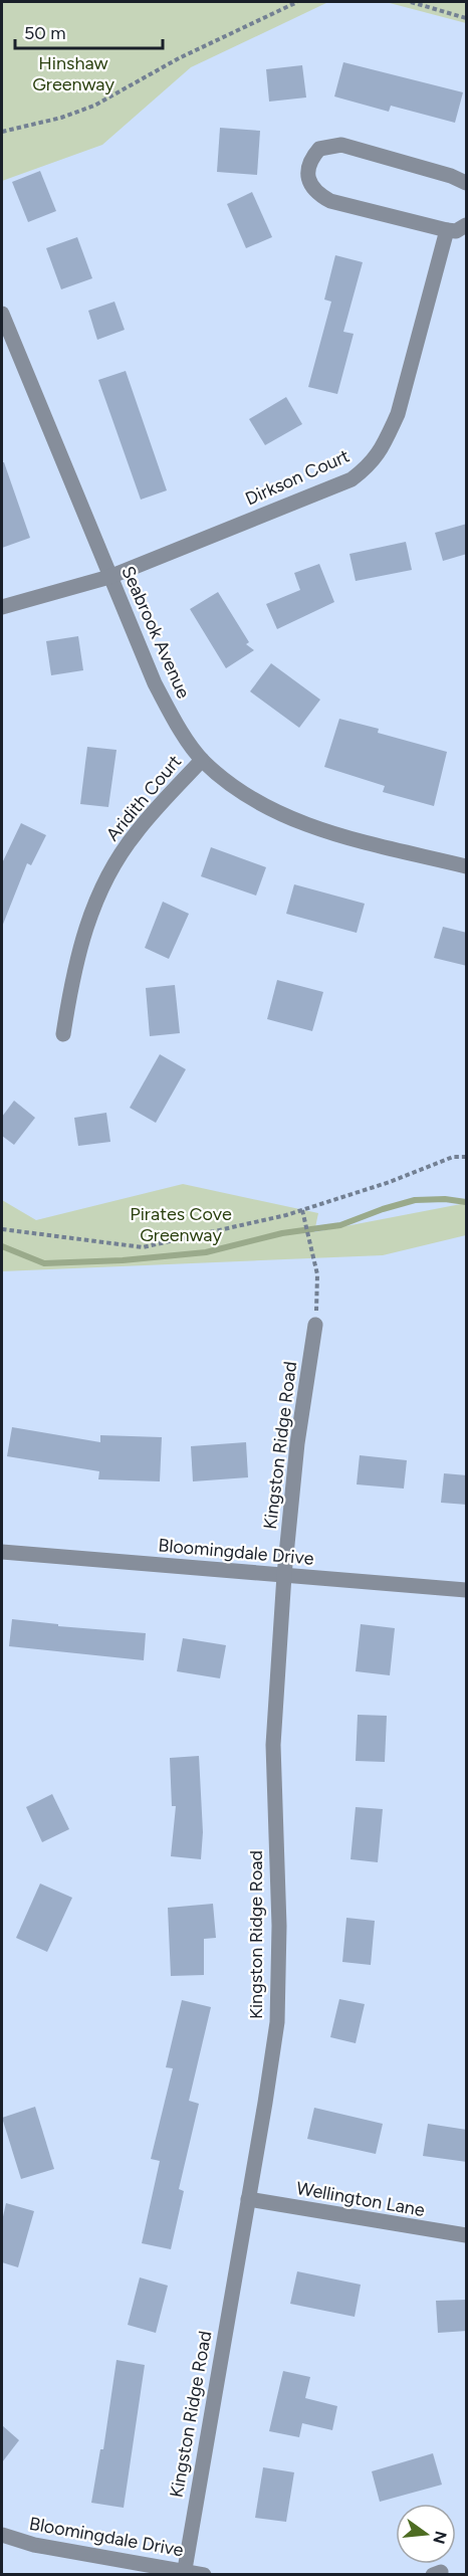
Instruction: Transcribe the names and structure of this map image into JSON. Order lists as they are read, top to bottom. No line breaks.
{"streets":{"street":["Dirkson Court","Seabrook Avenue","Aridith Court","Kingston Ridge Road","Bloomingdale Drive","Wellington Lane"]},"crossings":[["Dirkson Court","Seabrook Avenue"],["Seabrook Avenue","Aridith Court"],["Kingston Ridge Road","Bloomingdale Drive"],["Kingston Ridge Road","Wellington Lane"]],"parks":["Hinshaw Greenway","Pirates Cove Greenway"],"scale_bar":"50 m","north":"right"}
